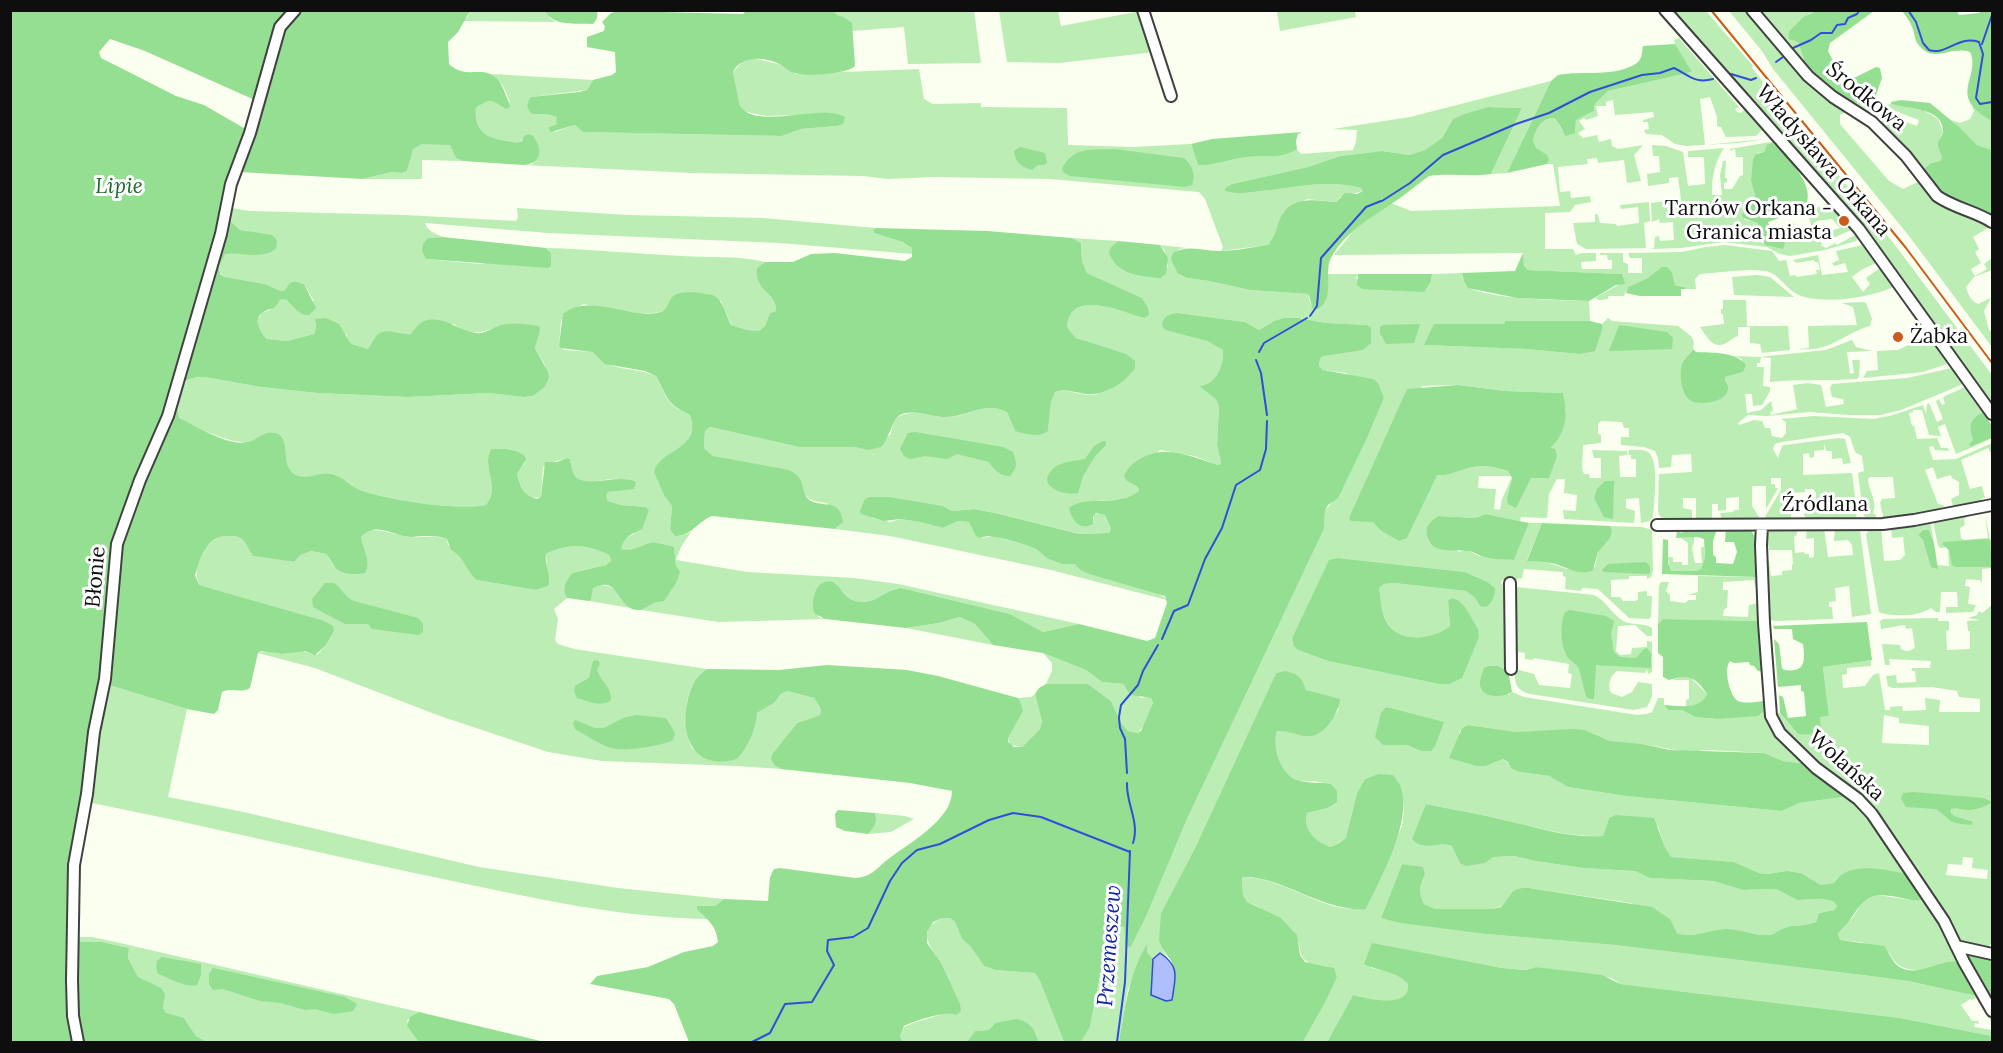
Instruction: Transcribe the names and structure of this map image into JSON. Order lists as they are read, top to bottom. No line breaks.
{"streets":{"street":["Środkowa","Władysława Orkana","Źródlana","Błonie","Wolańska"]},"crossings":[["Źródlana","Wolańska"]],"water":["Przemeszew"],"parks":["Lipie"],"places":["Tarnów Orkana - Granica miasta","Żabka"]}
